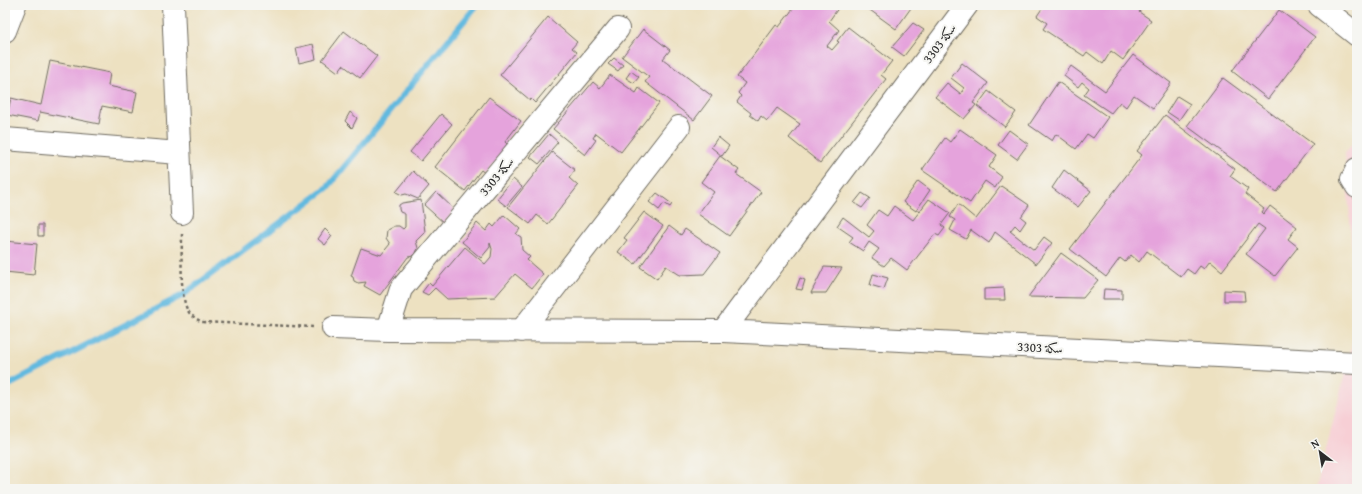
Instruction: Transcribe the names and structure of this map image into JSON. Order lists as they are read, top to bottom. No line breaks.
{"streets":{"street":["سكة 3303"]},"north":"top left"}
